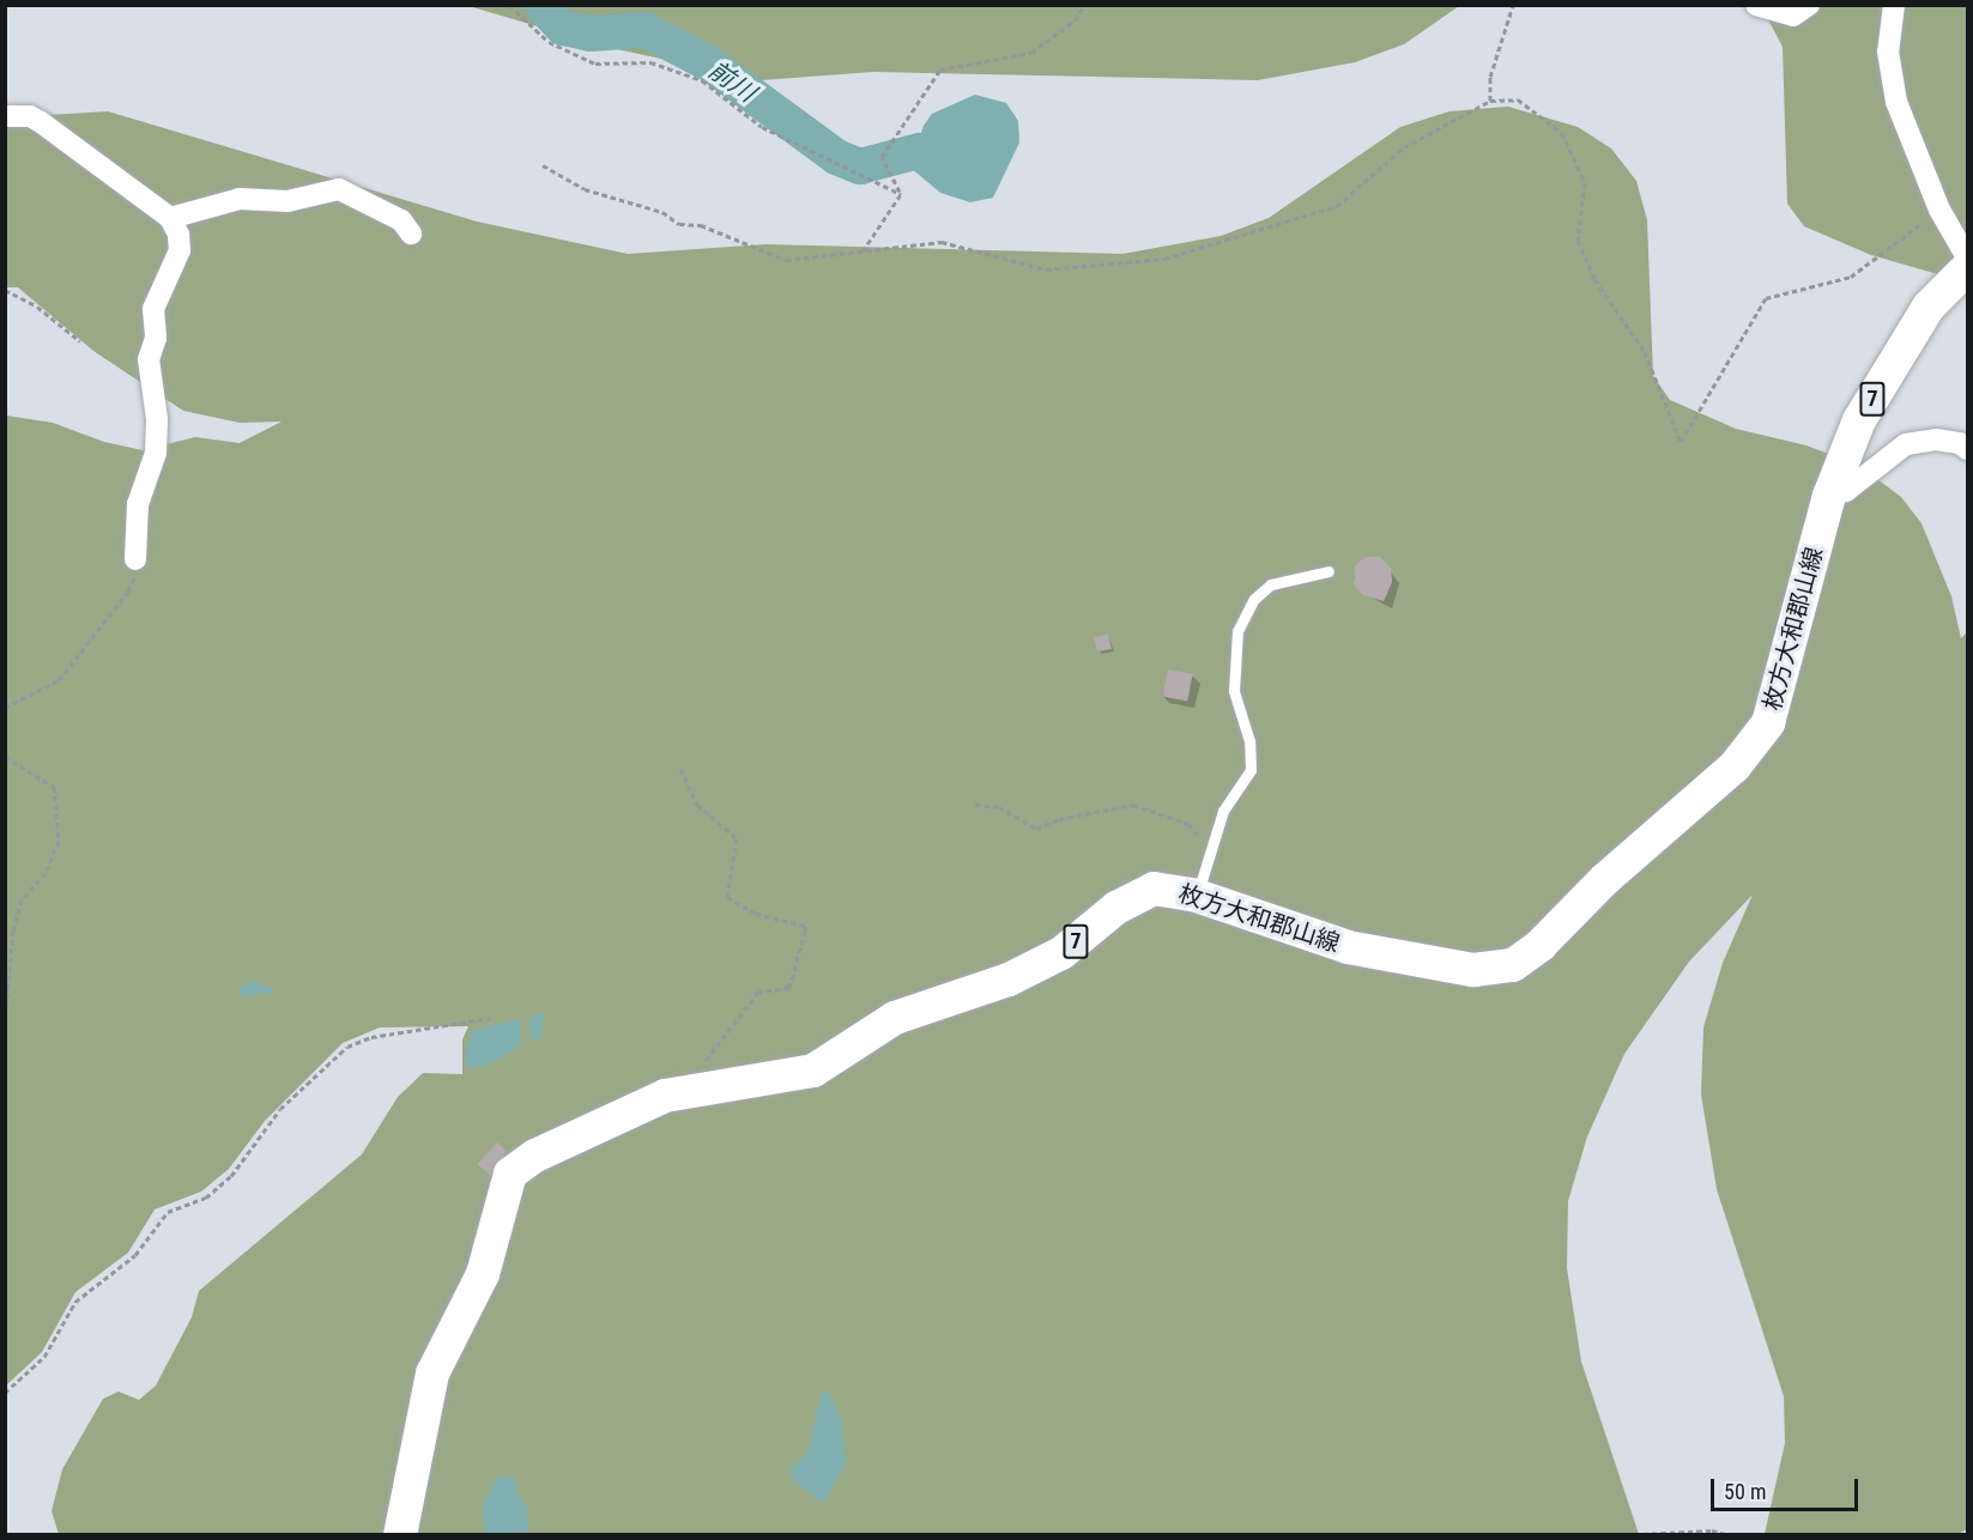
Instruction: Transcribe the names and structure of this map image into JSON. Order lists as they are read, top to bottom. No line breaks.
{"streets":{"main road":["7","枚方大和郡山線"]},"water":["前川"],"scale_bar":"50 m"}
